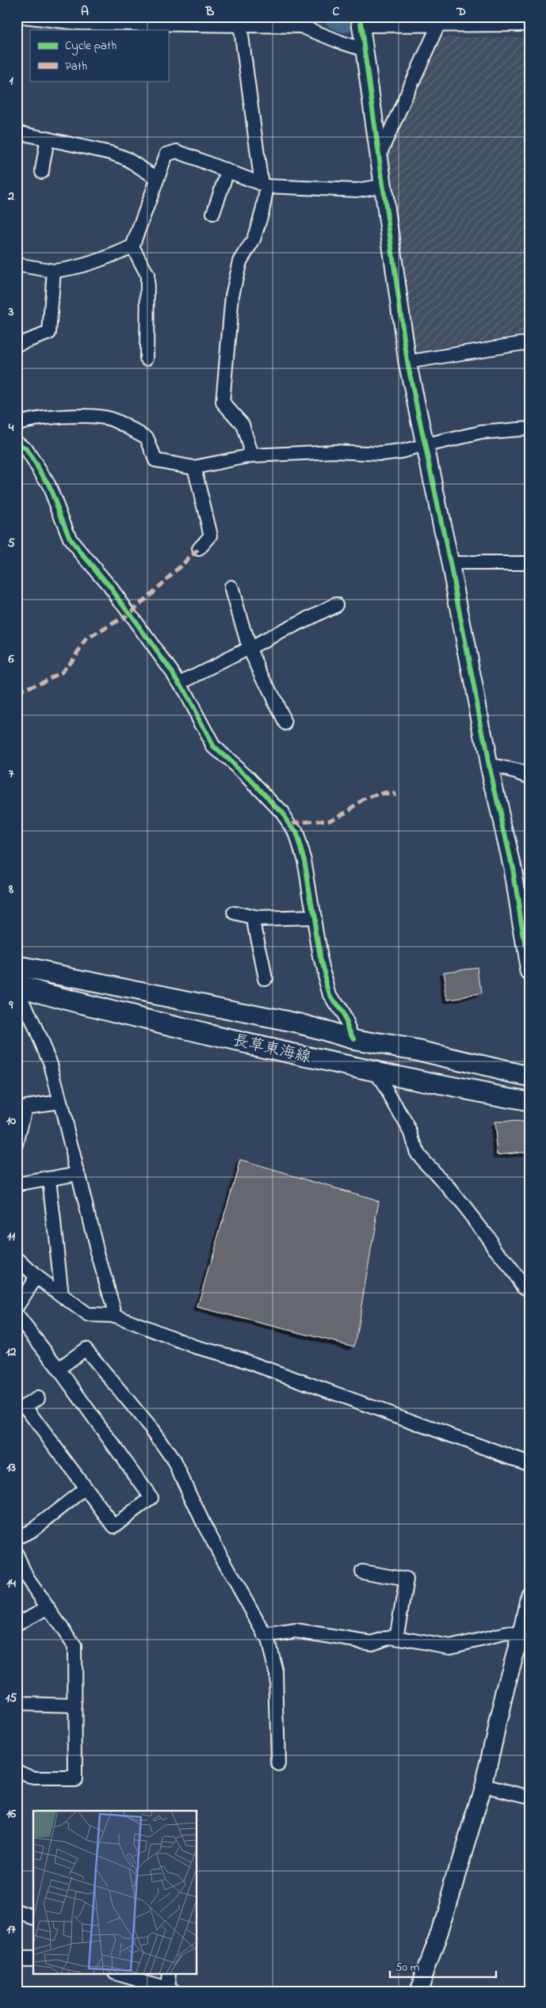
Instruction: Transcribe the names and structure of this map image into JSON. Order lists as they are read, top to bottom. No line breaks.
{"streets":{"main road":["長草東海線"]},"legend":["Cycle path","Path"],"scale_bar":"50 m","grid":{"columns":["A","B","C","D"],"rows":["1","2","3","4","5","6","7","8","9","10","11","12","13","14","15","16","17"]}}
